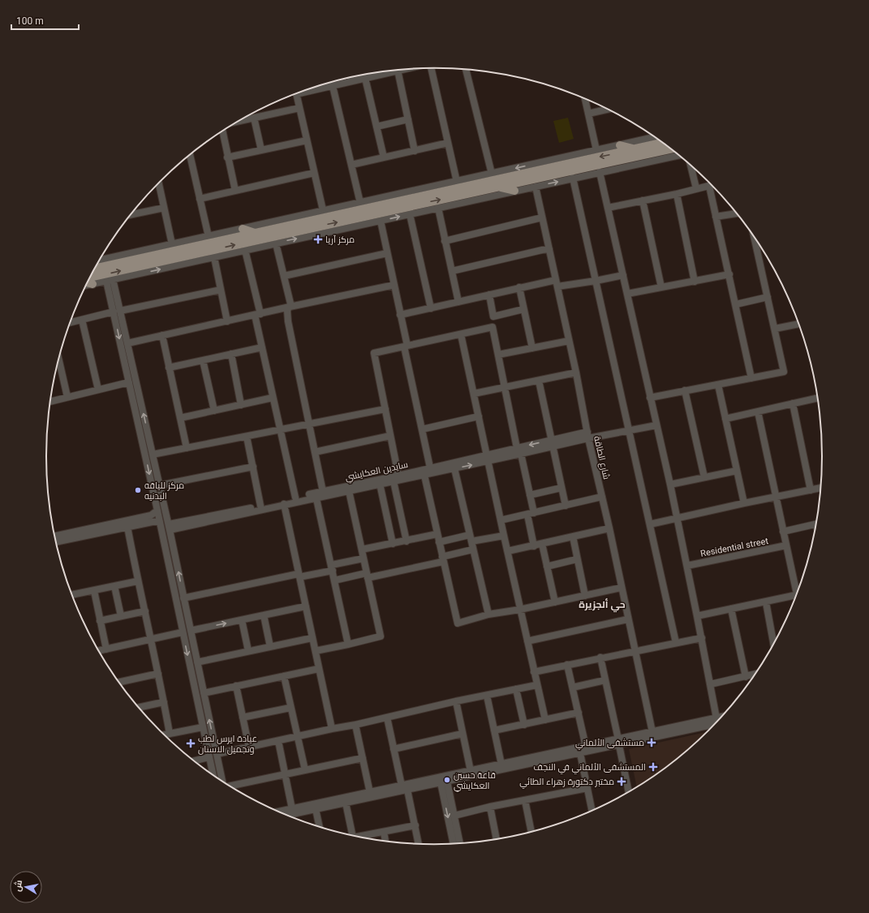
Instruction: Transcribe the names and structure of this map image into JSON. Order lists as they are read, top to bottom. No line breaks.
{"streets":{"street":["شارع الطاقة","سايدين العكايشي","Residential street"]},"crossings":[["شارع الطاقة","سايدين العكايشي"]],"districts":["حي ألجزيرة"],"places":{"health":["مركز آريا","مستشفى الألماني","عيادة ايرس لطب وتجميل الاسنان","المستشفى الألماني في النجف","مختبر دكتورة زهراء الطائي"],"other":["مركز للياقه البدنيه","قاعة حسين العكايشي"]},"scale_bar":"100 m","north":"left"}
